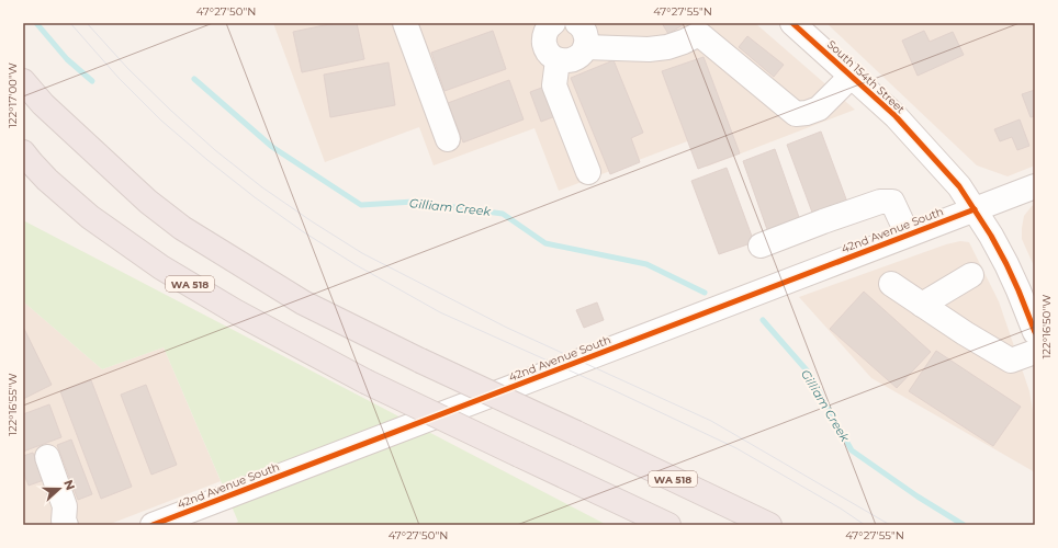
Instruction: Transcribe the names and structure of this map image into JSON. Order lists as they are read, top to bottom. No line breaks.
{"streets":{"highway":["WA 518"],"street":["South 154th Street","42nd Avenue South"]},"crossings":[["South 154th Street","42nd Avenue South"]],"water":["Gilliam Creek"],"north":"right","coordinates":["47°27'50\"N","47°27'55\"N","122°17'00\"W","122°16'50\"W","122°16'55\"W"]}
